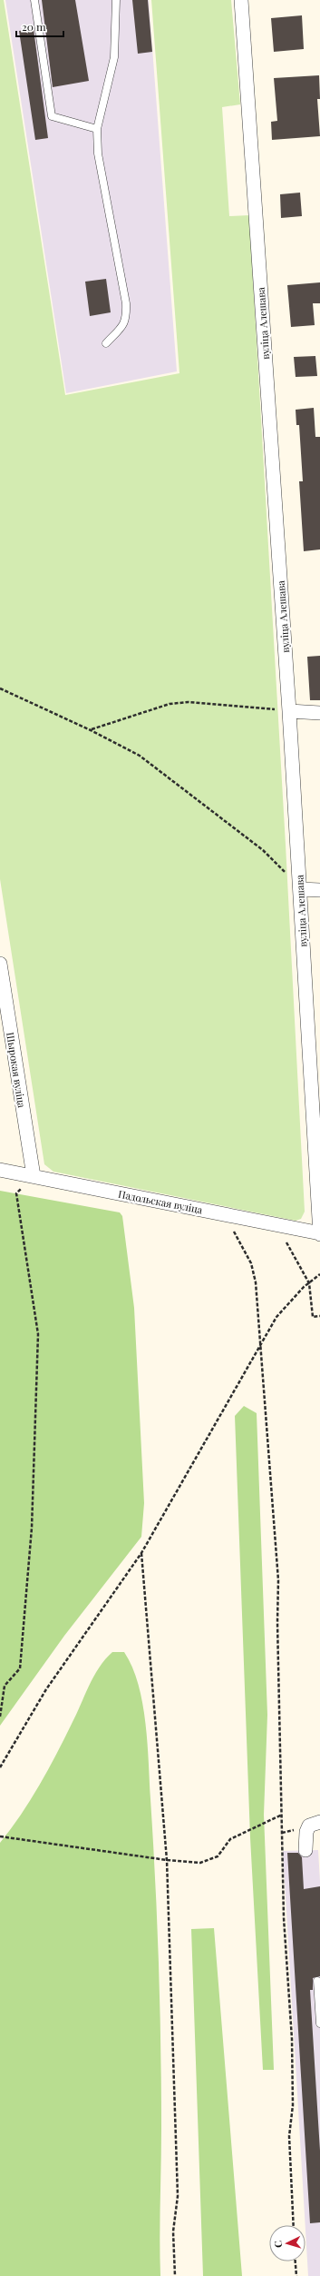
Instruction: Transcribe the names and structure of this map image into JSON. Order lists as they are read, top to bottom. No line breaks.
{"streets":{"street":["вуліца Алешава","Шырокая вуліца","Падольская вуліца"]},"crossings":[["вуліца Алешава","Падольская вуліца"],["Шырокая вуліца","Падольская вуліца"]],"scale_bar":"20 m","north":"left"}
